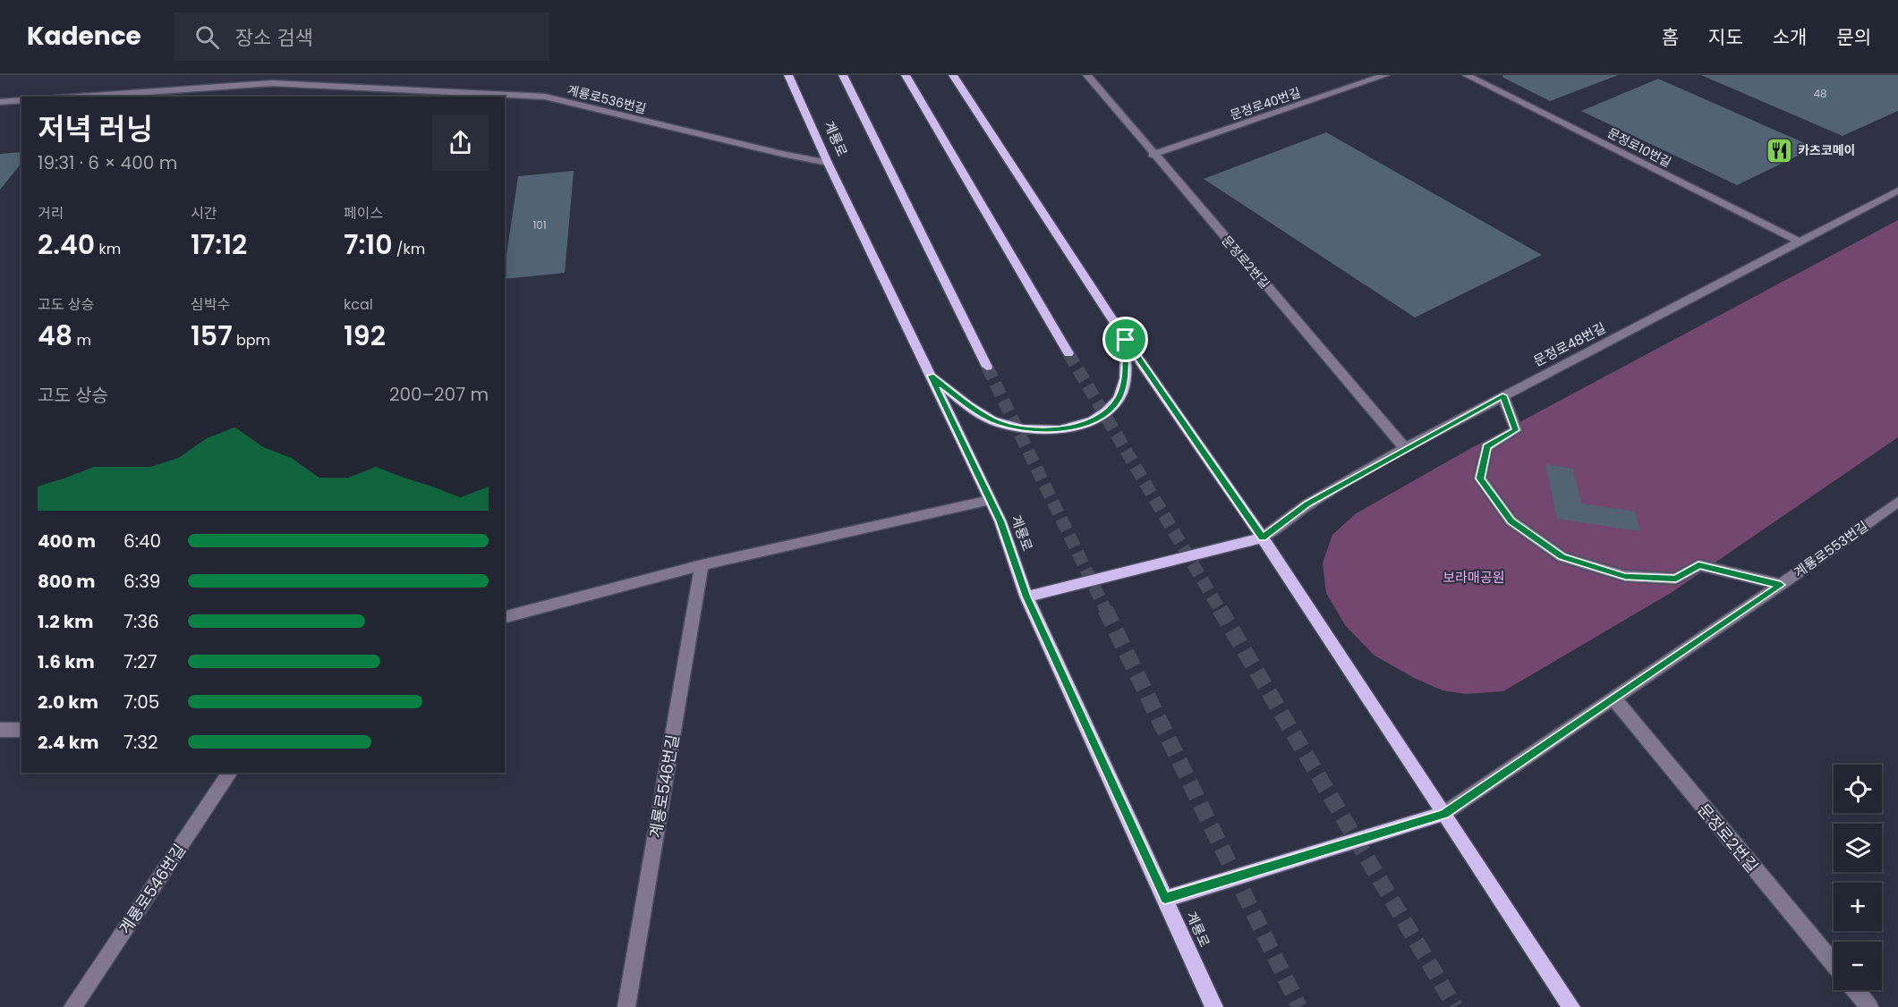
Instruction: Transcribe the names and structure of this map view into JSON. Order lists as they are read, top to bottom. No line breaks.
{"streets":{"main road":["계룡로"],"street":["계룡로536번길","문정로40번길","문정로10번길","문정로2번길","문정로48번길","계룡로553번길","계룡로546번길"]},"crossings":[["계룡로536번길","계룡로"],["문정로40번길","문정로2번길"],["문정로10번길","문정로48번길"],["문정로2번길","문정로48번길"],["문정로2번길","계룡로553번길"]],"parks":["보라매공원"],"places":{"restaurant":["카츠코메이"]},"house_numbers":["48","101"],"page":{"header":"Kadence","search":"장소 검색","nav":["홈","지도","소개","문의"],"heading":["저녁 러닝","19:31 · 6 × 400 m"],"stats":[["거리","2.40 km"],["시간","17:12"],["페이스","7:10 /km"],["고도 상승","48 m"],["심박수","157 bpm"],["kcal","192"]],"chart":["고도 상승","200–207 m"],"list":[{"name":"400 m","note":"6:40"},{"name":"800 m","note":"6:39"},{"name":"1.2 km","note":"7:36"},{"name":"1.6 km","note":"7:27"},{"name":"2.0 km","note":"7:05"},{"name":"2.4 km","note":"7:32"}],"map_buttons":["+","−"]}}
